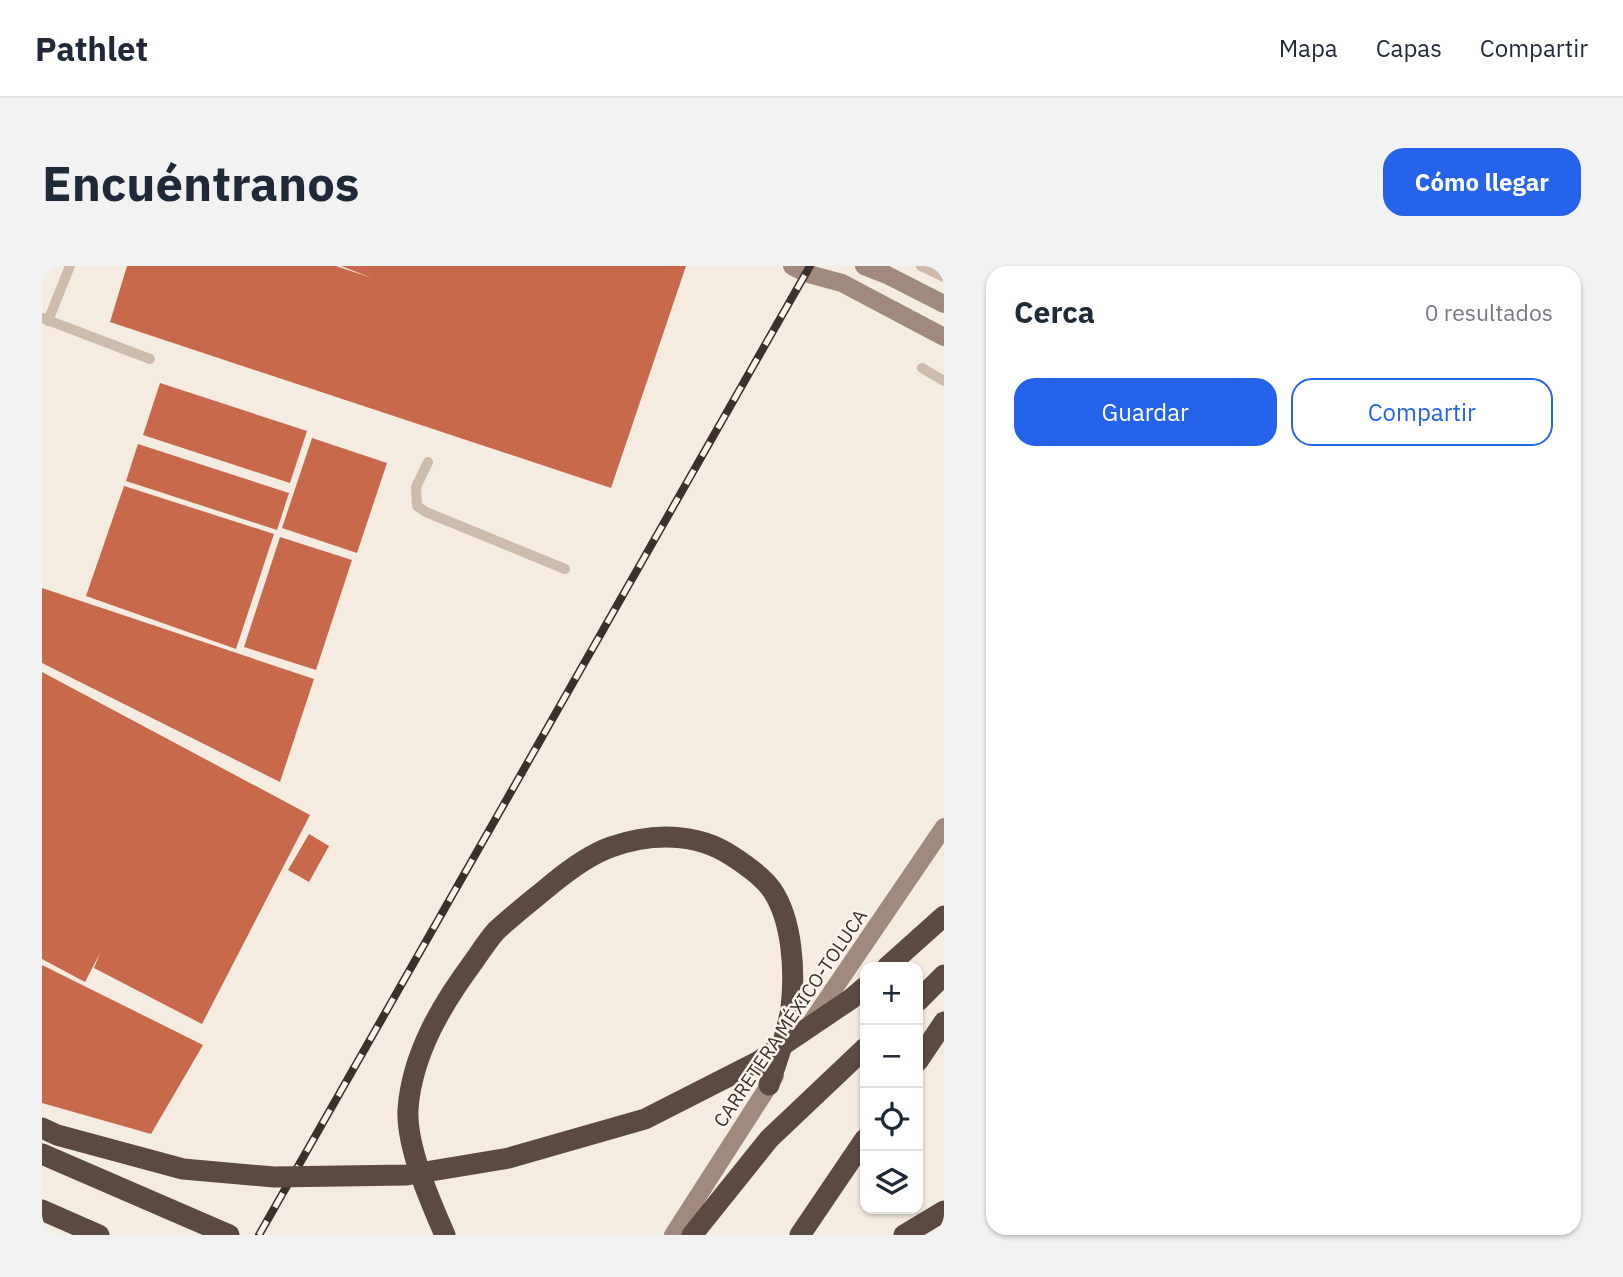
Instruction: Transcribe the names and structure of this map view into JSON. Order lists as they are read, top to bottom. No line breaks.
{"streets":{"main road":["CARRETERA MÉXICO-TOLUCA"]},"page":{"header":"Pathlet","nav":["Mapa","Capas","Compartir"],"buttons":["Cómo llegar",["Guardar","Compartir"]],"title":"Encuéntranos","heading":["Cerca","0 resultados"],"map_buttons":["+","−"]}}
